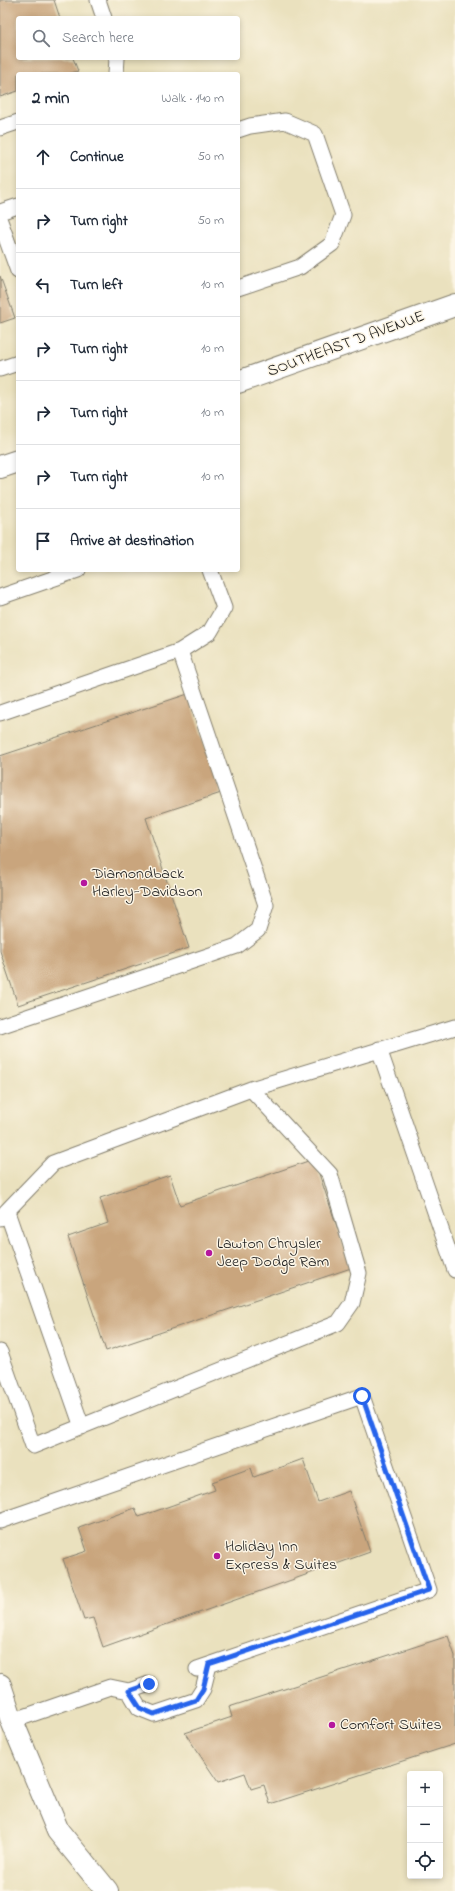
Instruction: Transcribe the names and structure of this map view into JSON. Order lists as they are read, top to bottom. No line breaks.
{"streets":{"street":["SOUTHEAST D AVENUE"]},"places":["Diamondback Harley-Davidson","Lawton Chrysler Jeep Dodge Ram","Holiday Inn Express & Suites","Comfort Suites"],"page":{"search":"Search here","heading":["2 min","Walk · 140 m"],"list":[["Continue","50 m"],["Turn right","50 m"],["Turn left","10 m"],["Turn right","10 m"],["Turn right","10 m"],["Turn right","10 m"],"Arrive at destination"],"map_buttons":["+","−"]}}
